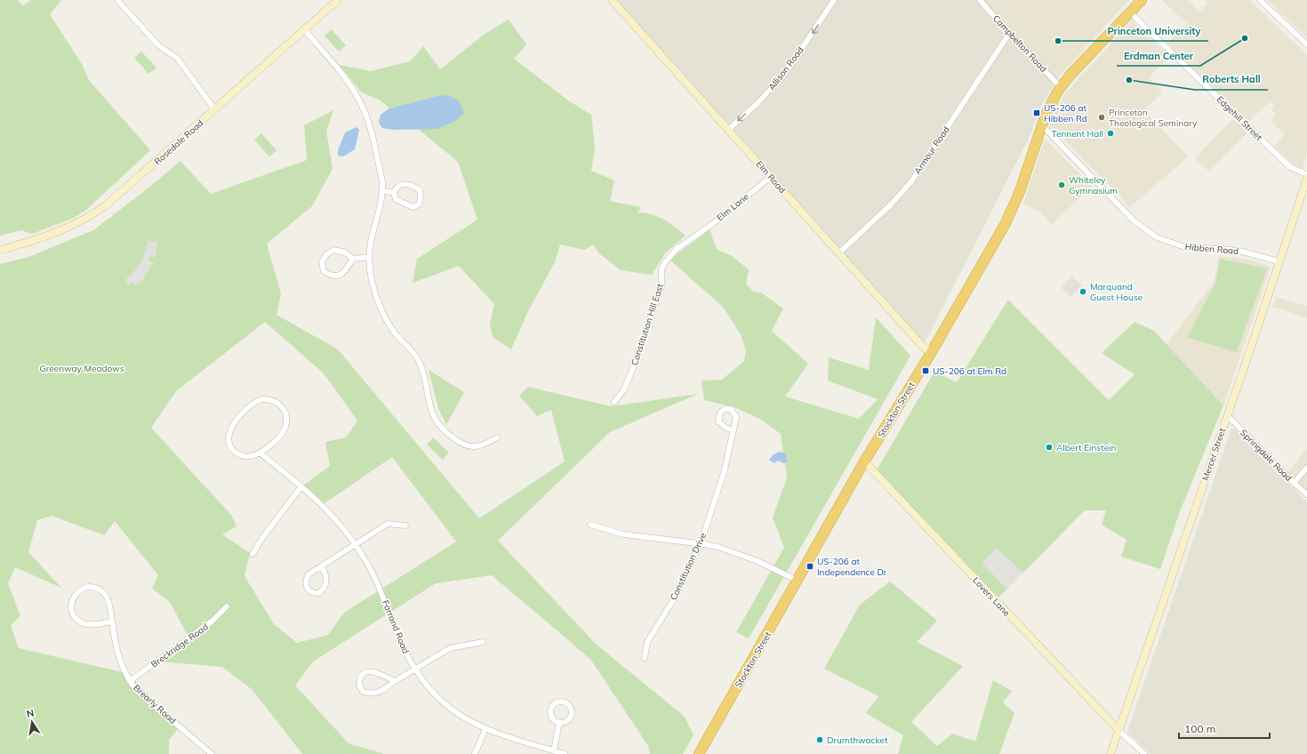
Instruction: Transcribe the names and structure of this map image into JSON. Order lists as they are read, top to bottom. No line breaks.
{"streets":{"highway":["Stockton Street"],"street":["Campbelton Road","Allison Road","Edgehill Street","Rosedale Road","Armour Road","Elm Road","Elm Lane","Hibben Road","Constitution Hill East","Mercer Street","Springdale Road","Constitution Drive","Lovers Lane","Farrand Road","Breckridge Road","Brearly Road"]},"crossings":[["Campbelton Road","Armour Road"],["Campbelton Road","Stockton Street"],["Allison Road","Elm Road"],["Edgehill Street","Stockton Street"],["Armour Road","Elm Road"],["Elm Road","Elm Lane"],["Elm Road","Stockton Street"],["Elm Lane","Constitution Hill East"],["Hibben Road","Stockton Street"],["Hibben Road","Mercer Street"],["Stockton Street","Lovers Lane"],["Mercer Street","Springdale Road"],["Mercer Street","Lovers Lane"],["Breckridge Road","Brearly Road"]],"one_way":["Allison Road"],"parks":["Greenway Meadows"],"places":{"other":["Erdman Center","Princeton University","Roberts Hall","Princeton Theological Seminary","Tennent Hall","Whiteley Gymnasium","Marquand Guest House","Albert Einstein","Drumthwacket"],"transit":["US-206 at Hibben Rd","US-206 at Elm Rd","US-206 at Independence Dr"]},"scale_bar":"100 m","north":"top"}
